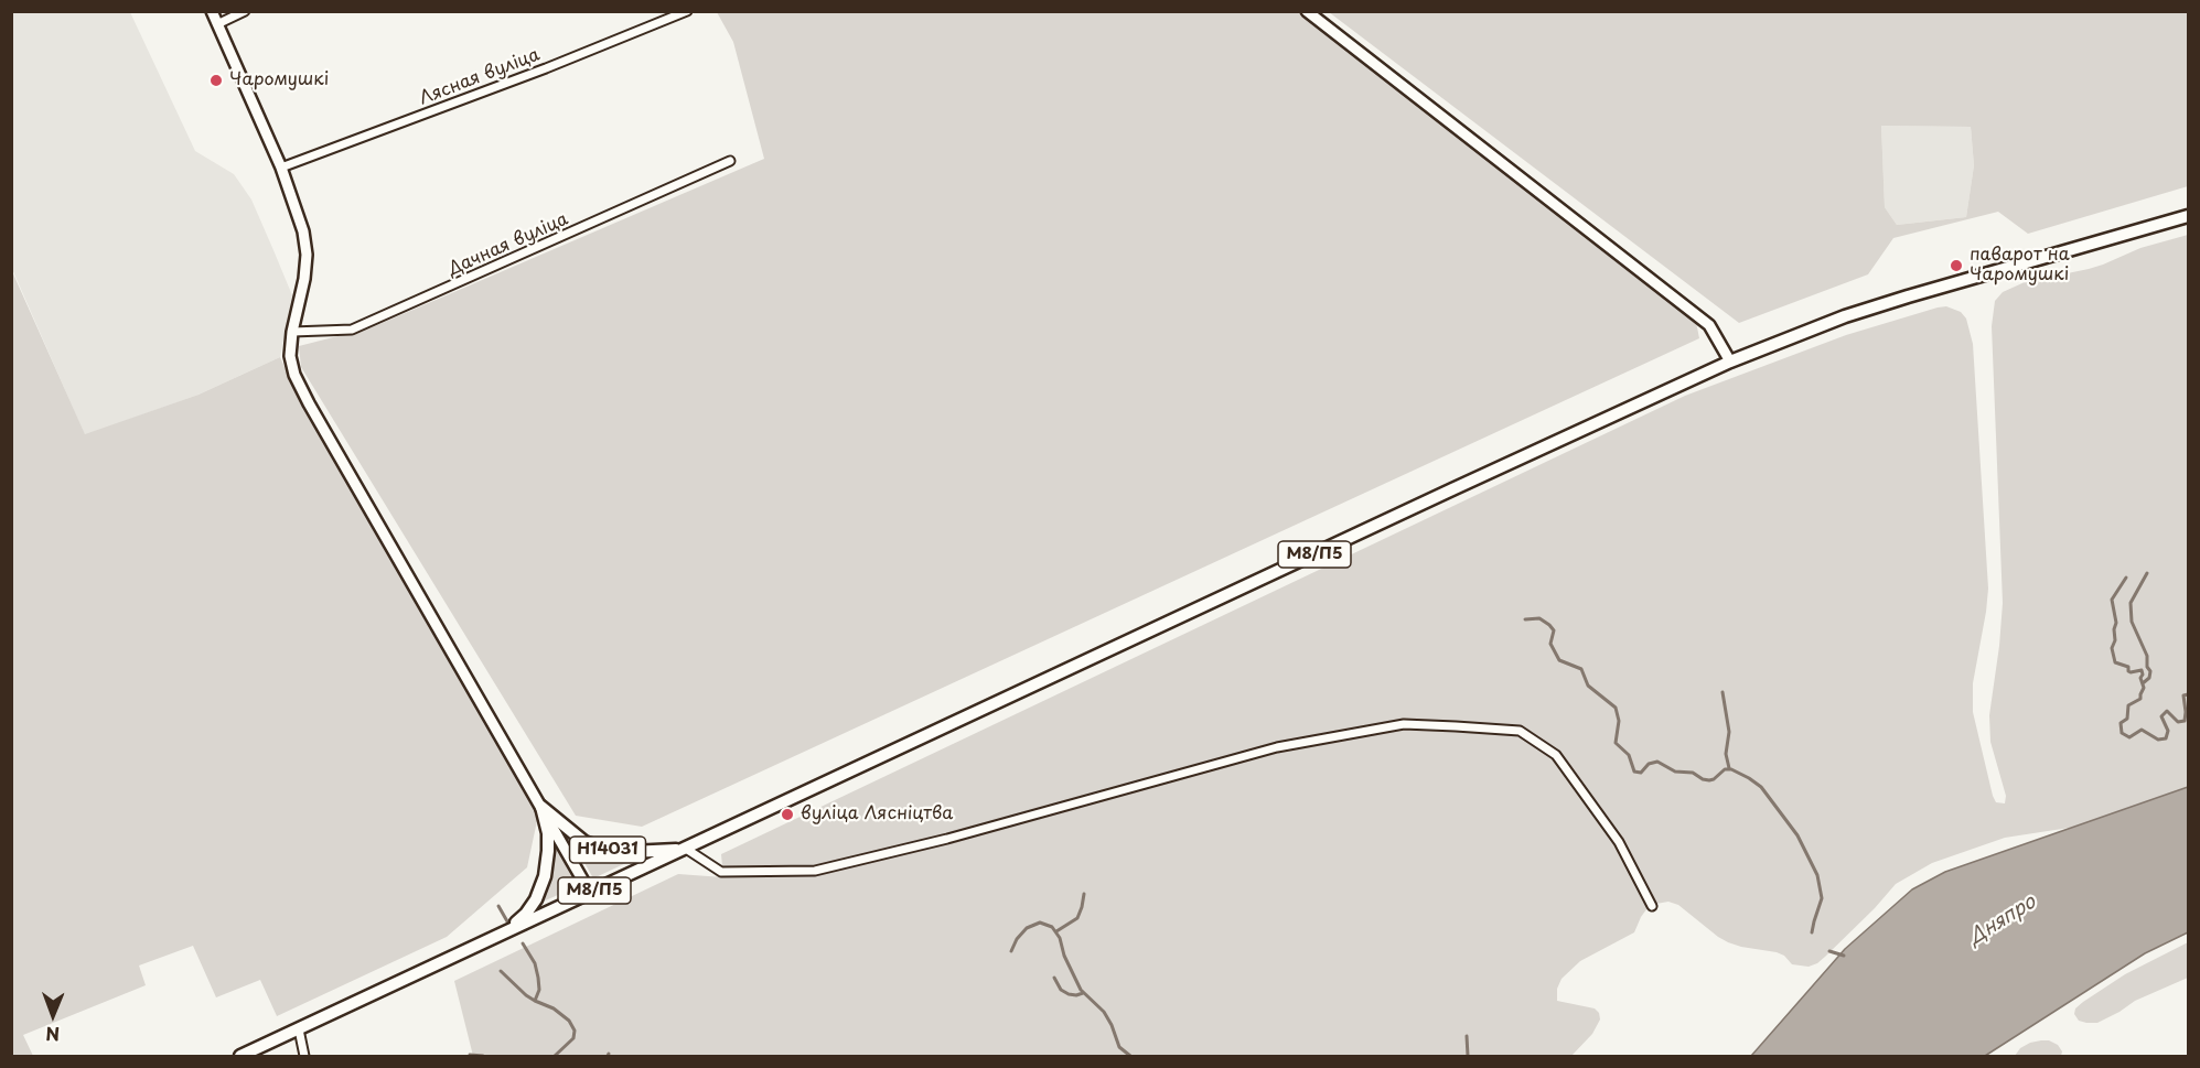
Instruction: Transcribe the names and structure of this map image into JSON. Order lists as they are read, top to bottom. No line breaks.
{"streets":{"main road":["М8/П5","Н14031"],"street":["Лясная вуліца","Дачная вуліца"]},"crossings":[["Лясная вуліца","Н14031"],["Дачная вуліца","Н14031"],["М8/П5","Н14031"]],"water":["Дняпро"],"places":["Чаромушкі","паварот на Чаромушкі","вуліца Лясніцтва"],"north":"bottom"}
